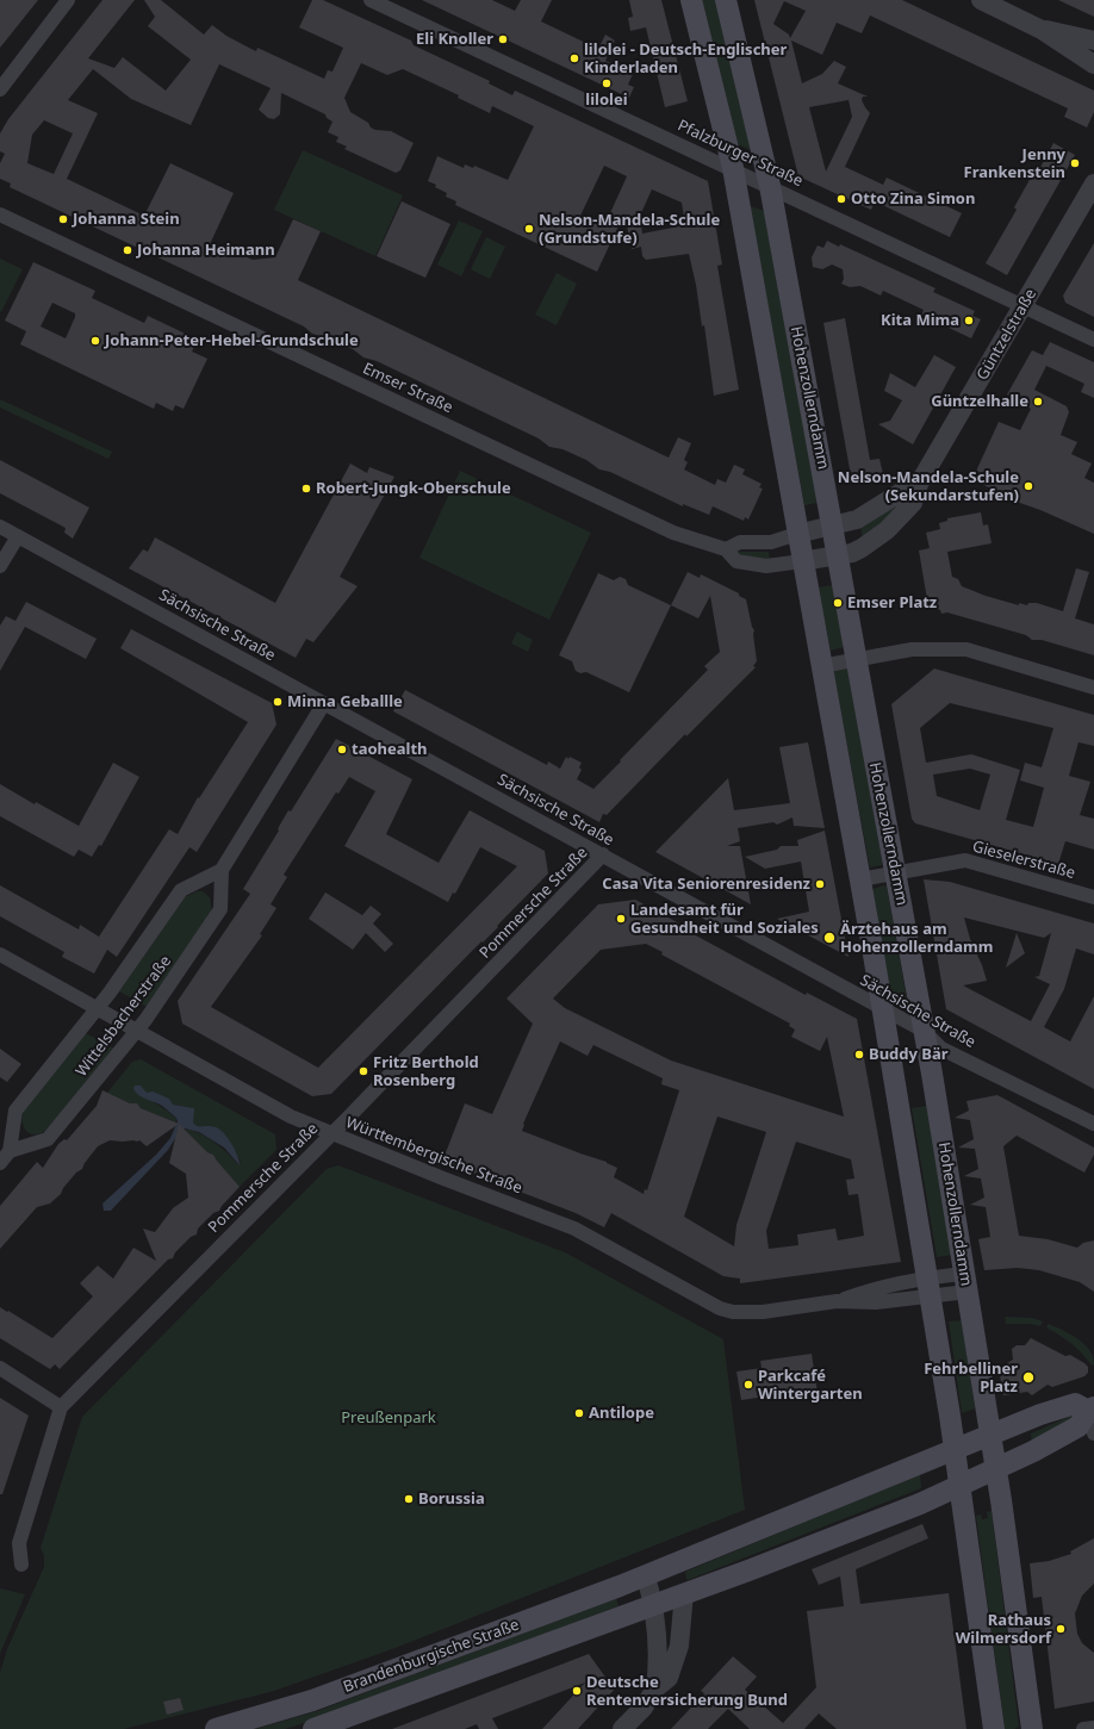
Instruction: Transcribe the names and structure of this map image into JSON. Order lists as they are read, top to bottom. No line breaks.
{"streets":{"main road":["Hohenzollerndamm","Brandenburgische Straße"],"street":["Pfalzburger Straße","Güntzelstraße","Emser Straße","Sächsische Straße","Gieselerstraße","Pommersche Straße","Wittelsbacherstraße","Württembergische Straße"]},"crossings":[["Pfalzburger Straße","Güntzelstraße"],["Pfalzburger Straße","Hohenzollerndamm"],["Güntzelstraße","Emser Straße"],["Güntzelstraße","Hohenzollerndamm"],["Hohenzollerndamm","Sächsische Straße"],["Hohenzollerndamm","Gieselerstraße"],["Sächsische Straße","Pommersche Straße"],["Pommersche Straße","Württembergische Straße"],["Wittelsbacherstraße","Württembergische Straße"]],"parks":["Preußenpark"],"places":["Eli Knoller","lilolei - Deutsch-Englischer Kinderladen","lilolei","Jenny Frankenstein","Otto Zina Simon","Johanna Stein","Nelson-Mandela-Schule (Grundstufe)","Johanna Heimann","Kita Mima","Johann-Peter-Hebel-Grundschule","Güntzelhalle","Nelson-Mandela-Schule (Sekundarstufen)","Robert-Jungk-Oberschule","Emser Platz","Minna Geballle","taohealth","Casa Vita Seniorenresidenz","Landesamt für Gesundheit und Soziales","Ärztehaus am Hohenzollerndamm","Buddy Bär","Fritz Berthold Rosenberg","Fehrbelliner Platz","Parkcafé Wintergarten","Antilope","Borussia","Rathaus Wilmersdorf","Deutsche Rentenversicherung Bund"]}
